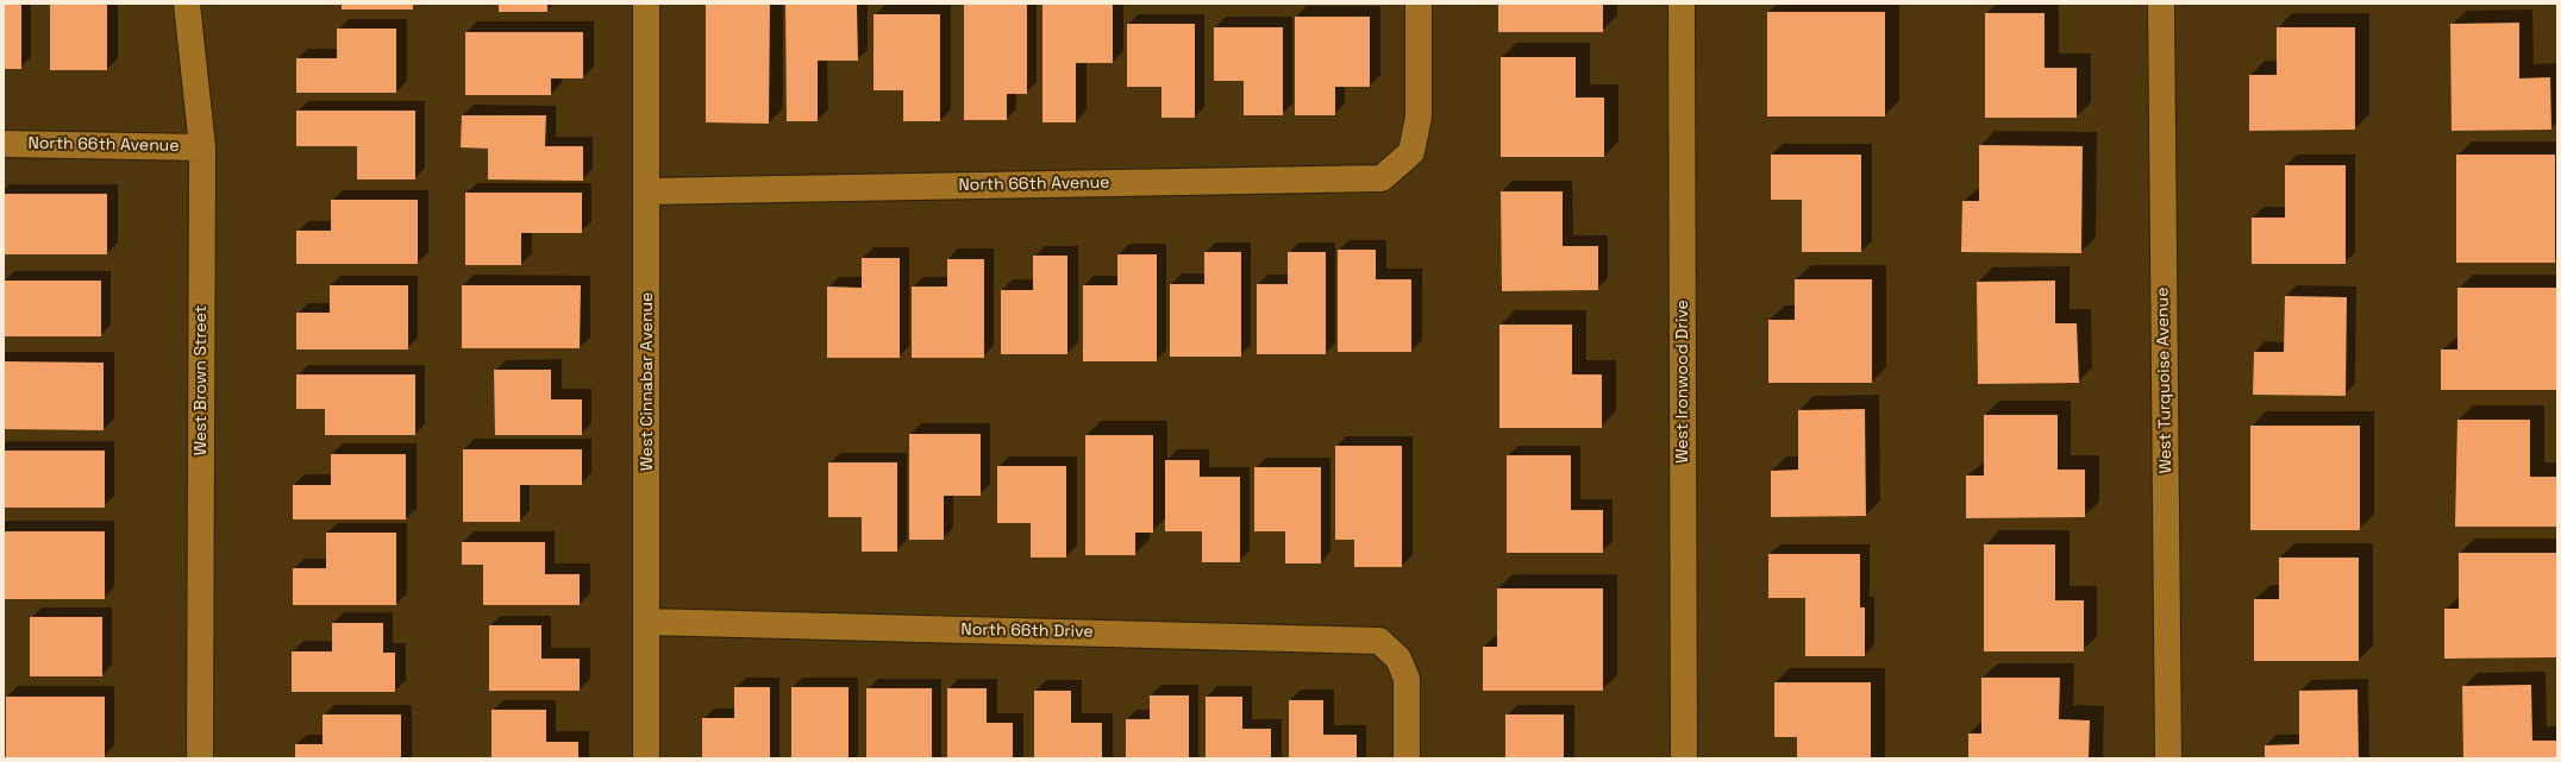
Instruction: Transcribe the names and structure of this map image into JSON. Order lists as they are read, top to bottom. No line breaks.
{"streets":{"street":["North 66th Avenue","West Brown Street","West Turquoise Avenue","West Cinnabar Avenue","West Ironwood Drive","North 66th Drive"]},"crossings":[["North 66th Avenue","West Brown Street"],["North 66th Avenue","West Cinnabar Avenue"],["West Cinnabar Avenue","North 66th Drive"]]}
